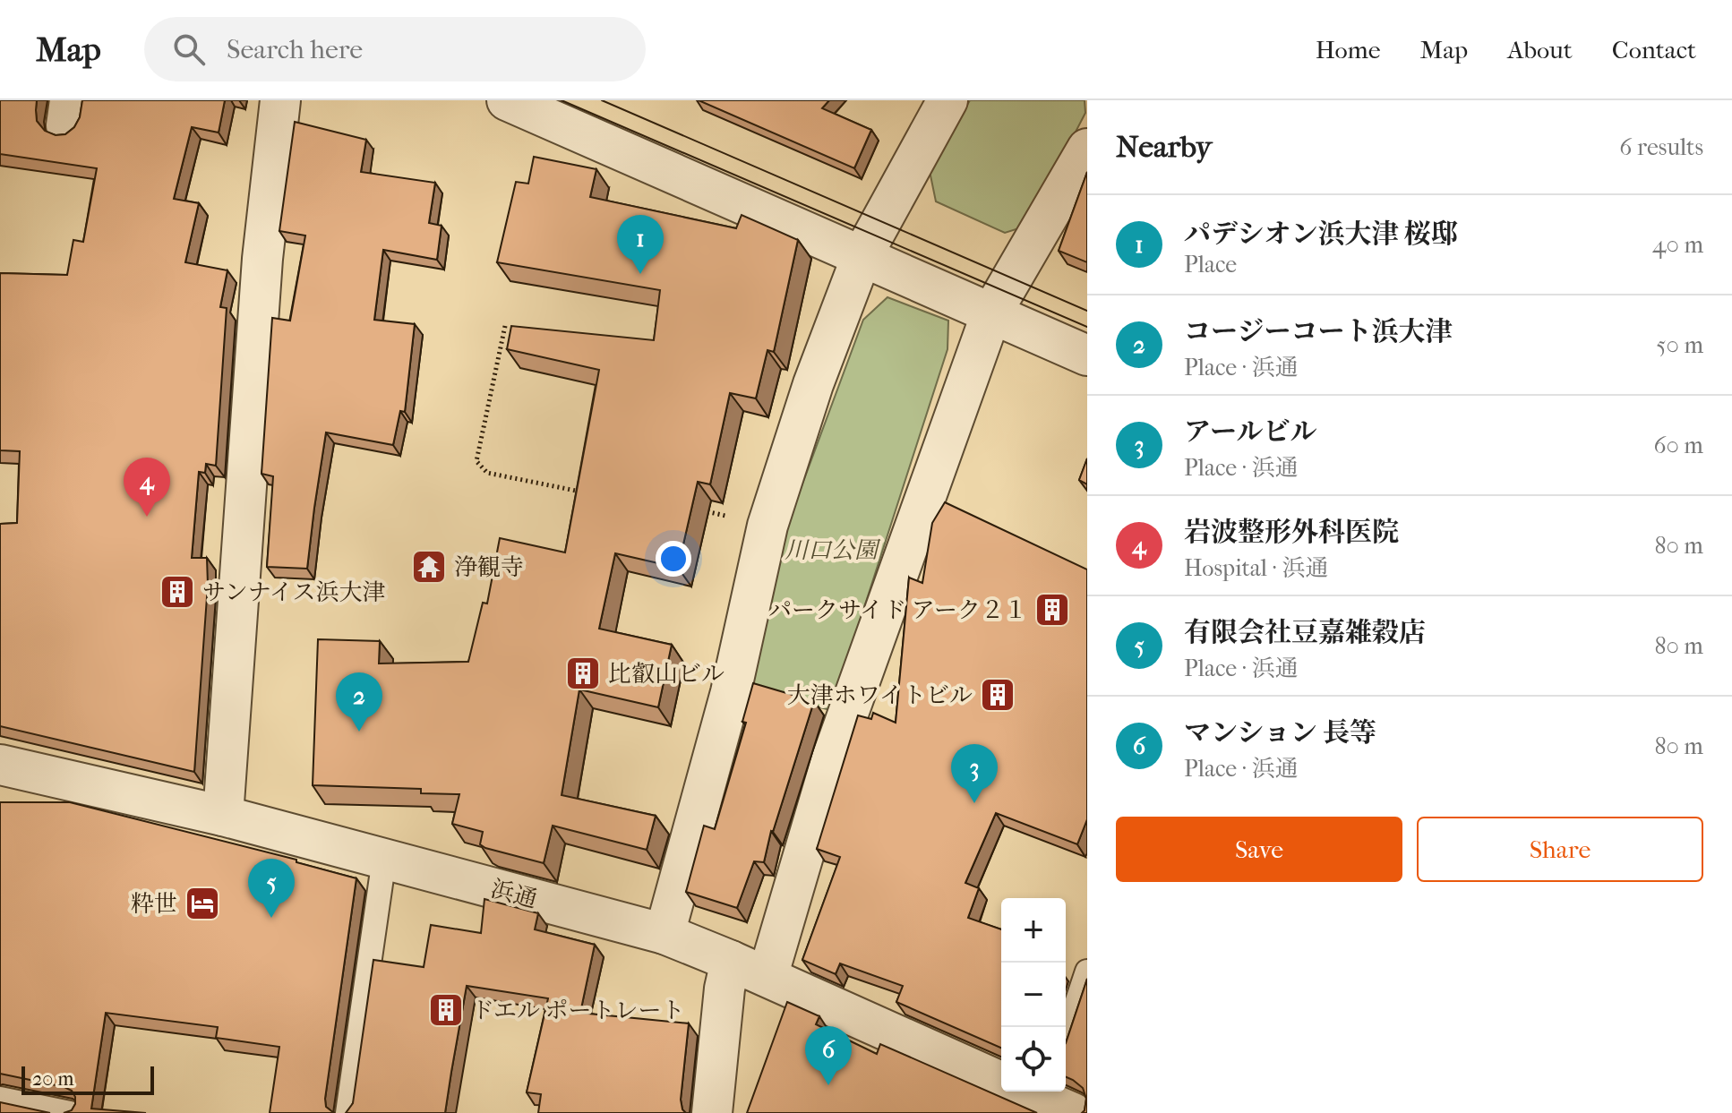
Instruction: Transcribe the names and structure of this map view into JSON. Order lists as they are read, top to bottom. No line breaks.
{"streets":{"street":["浜通"]},"parks":["川口公園"],"places":{"temple":["浄観寺"],"building":["サンナイス浜大津","パークサイド アーク２１","比叡山ビル","大津ホワイトビル","ドエル ポートレート"],"hotel":["粋世"]},"scale_bar":"20 m","page":{"header":"Map","search":"Search here","nav":["Home","Map","About","Contact"],"heading":["Nearby","6 results"],"list":[{"mark":"1","name":"パデシオン浜大津 桜邸","note":"Place","value":"40 m"},{"mark":"2","name":"コージーコート浜大津","note":"Place · 浜通","value":"50 m"},{"mark":"3","name":"アールビル","note":"Place · 浜通","value":"60 m"},{"mark":"4","name":"岩波整形外科医院","note":"Hospital · 浜通","value":"80 m"},{"mark":"5","name":"有限会社豆嘉雑穀店","note":"Place · 浜通","value":"80 m"},{"mark":"6","name":"マンション 長等","note":"Place · 浜通","value":"80 m"}],"pins":["1","4","2","3","5","6"],"buttons":["Save","Share"],"map_buttons":["+","−"],"scale":"20 m"}}
